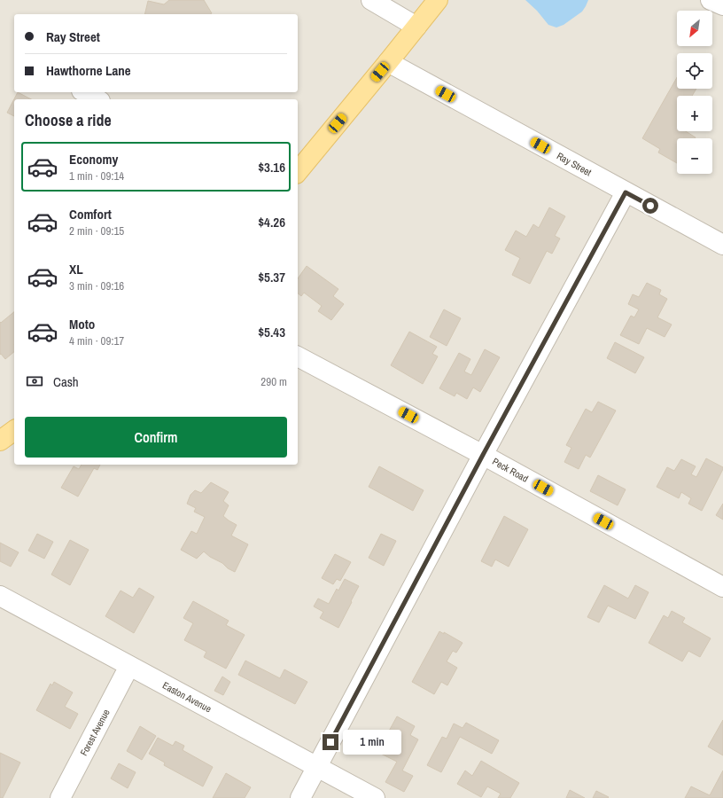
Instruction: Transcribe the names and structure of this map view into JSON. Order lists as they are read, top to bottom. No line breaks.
{"streets":{"street":["Ray Street","Peck Road","Easton Avenue","Forest Avenue"]},"crossings":[["Easton Avenue","Forest Avenue"]],"north":"bottom left","page":{"map_buttons":["+","−"],"banner":["Ray Street","Hawthorne Lane"],"heading":"Choose a ride","list":[{"name":"Economy","note":"1 min · 09:14","value":"$3.16"},{"name":"Comfort","note":"2 min · 09:15","value":"$4.26"},{"name":"XL","note":"3 min · 09:16","value":"$5.37"},{"name":"Moto","note":"4 min · 09:17","value":"$5.43"}],"pay":["Cash","290 m"],"buttons":"Confirm","bubble":"1 min"}}
